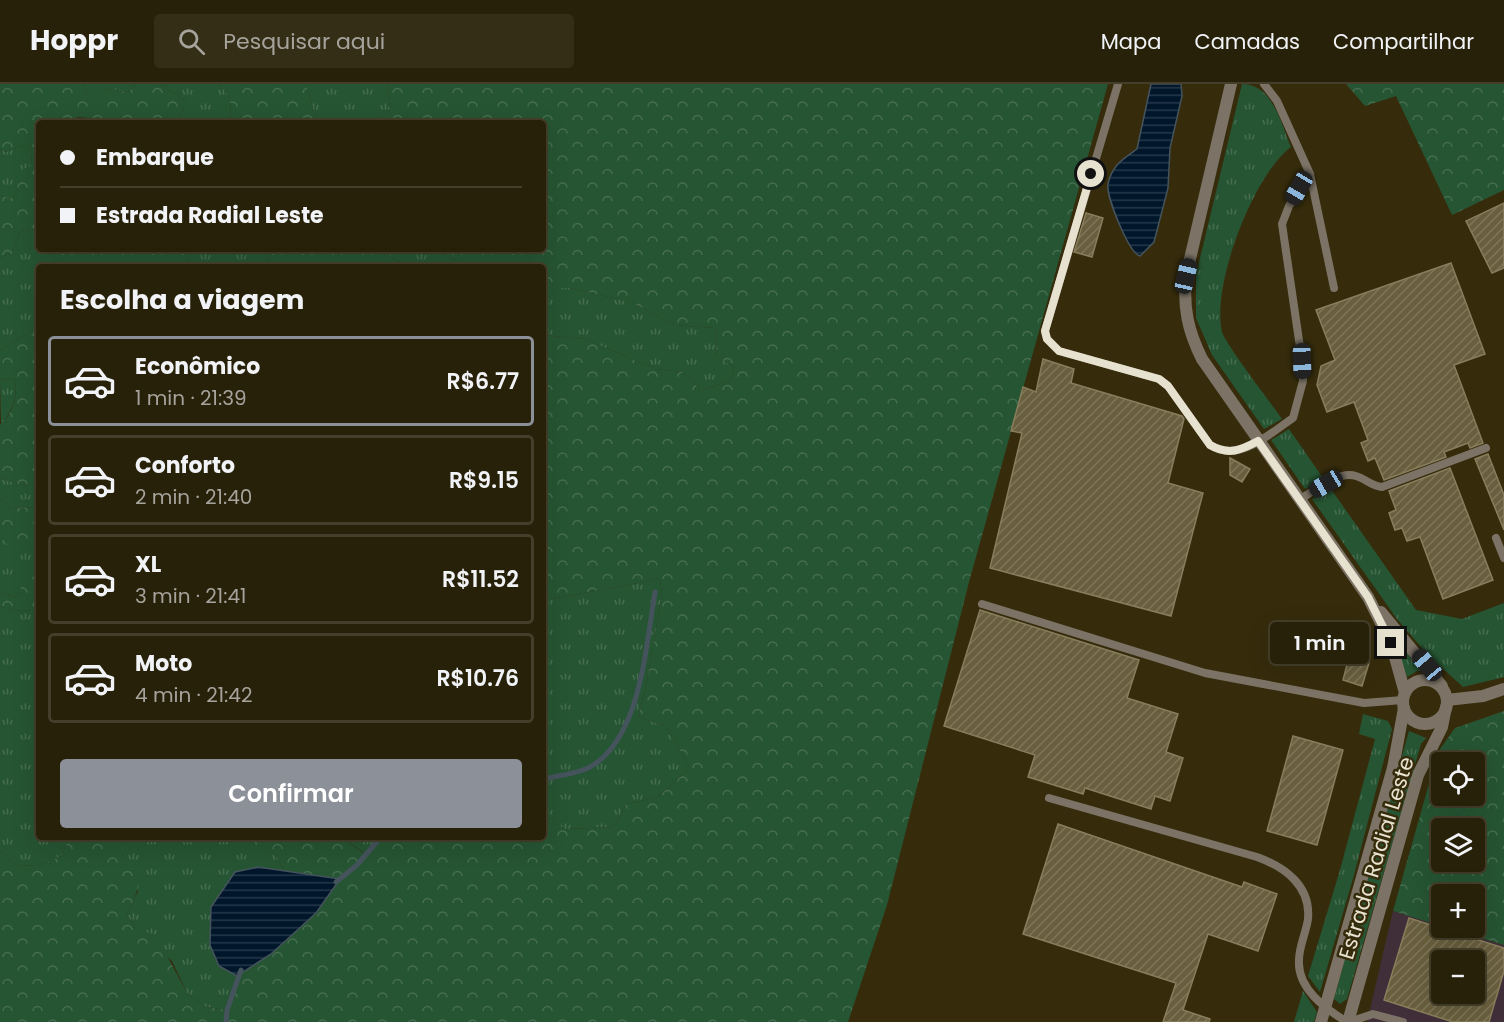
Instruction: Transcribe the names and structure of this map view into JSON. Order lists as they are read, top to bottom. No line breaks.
{"streets":{"street":["Estrada Radial Leste"]},"page":{"header":"Hoppr","search":"Pesquisar aqui","nav":["Mapa","Camadas","Compartilhar"],"banner":["Embarque","Estrada Radial Leste"],"heading":"Escolha a viagem","list":[{"name":"Econômico","note":"1 min · 21:39","value":"R$6.77"},{"name":"Conforto","note":"2 min · 21:40","value":"R$9.15"},{"name":"XL","note":"3 min · 21:41","value":"R$11.52"},{"name":"Moto","note":"4 min · 21:42","value":"R$10.76"}],"bubble":"1 min","buttons":"Confirmar","map_buttons":["+","−"]}}
